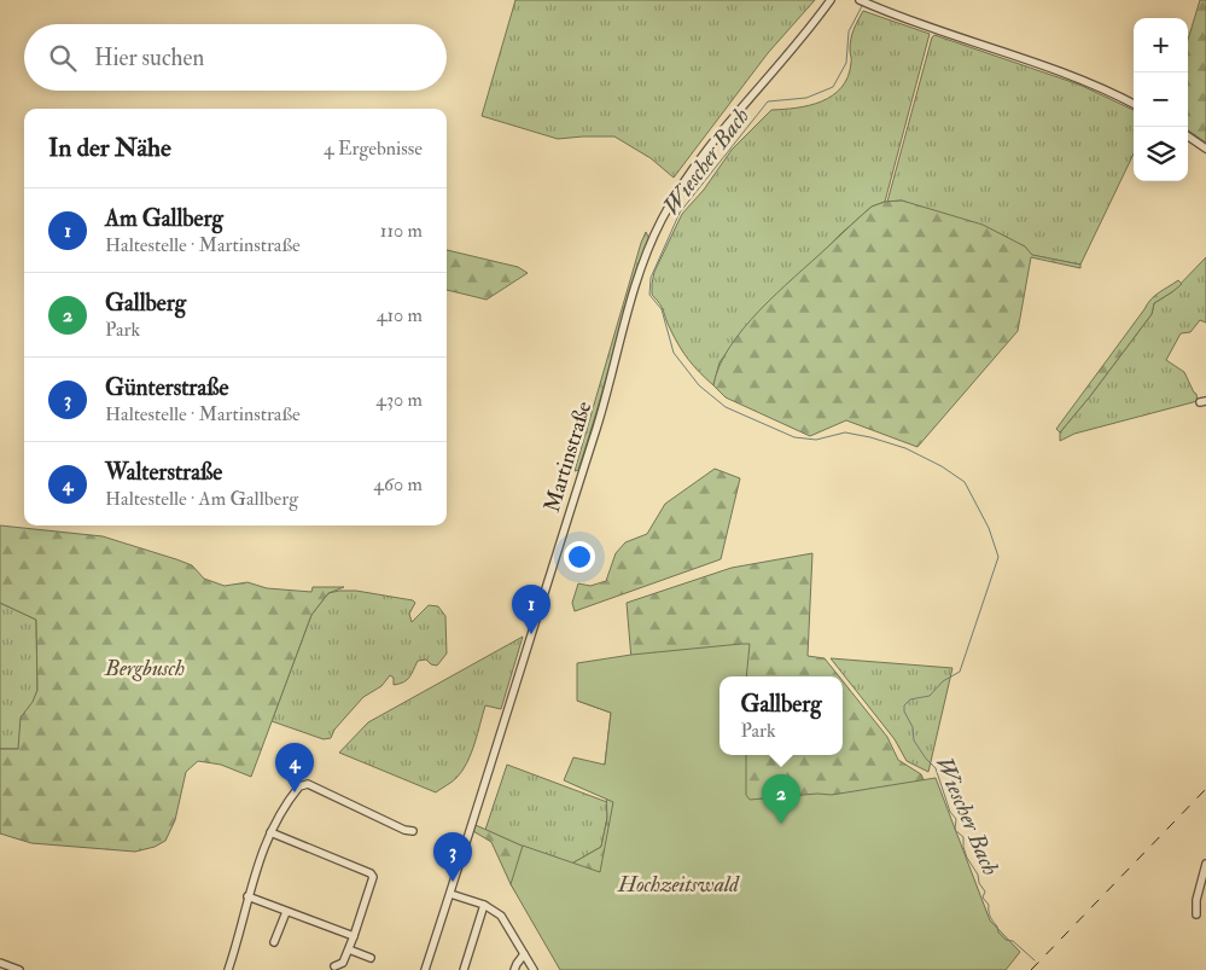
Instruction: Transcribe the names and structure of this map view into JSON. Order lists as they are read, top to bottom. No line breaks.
{"streets":{"street":["Martinstraße"]},"water":["Wiescher Bach"],"parks":["Bergbusch","Hochzeitswald"],"page":{"map_buttons":["+","−"],"search":"Hier suchen","heading":["In der Nähe","4 Ergebnisse"],"list":[{"mark":"1","name":"Am Gallberg","note":"Haltestelle · Martinstraße","value":"110 m"},{"mark":"2","name":"Gallberg","note":"Park","value":"410 m"},{"mark":"3","name":"Günterstraße","note":"Haltestelle · Martinstraße","value":"430 m"},{"mark":"4","name":"Walterstraße","note":"Haltestelle · Am Gallberg","value":"460 m"}],"pins":["1","4","2","3"],"popup":["Gallberg","Park"]}}
